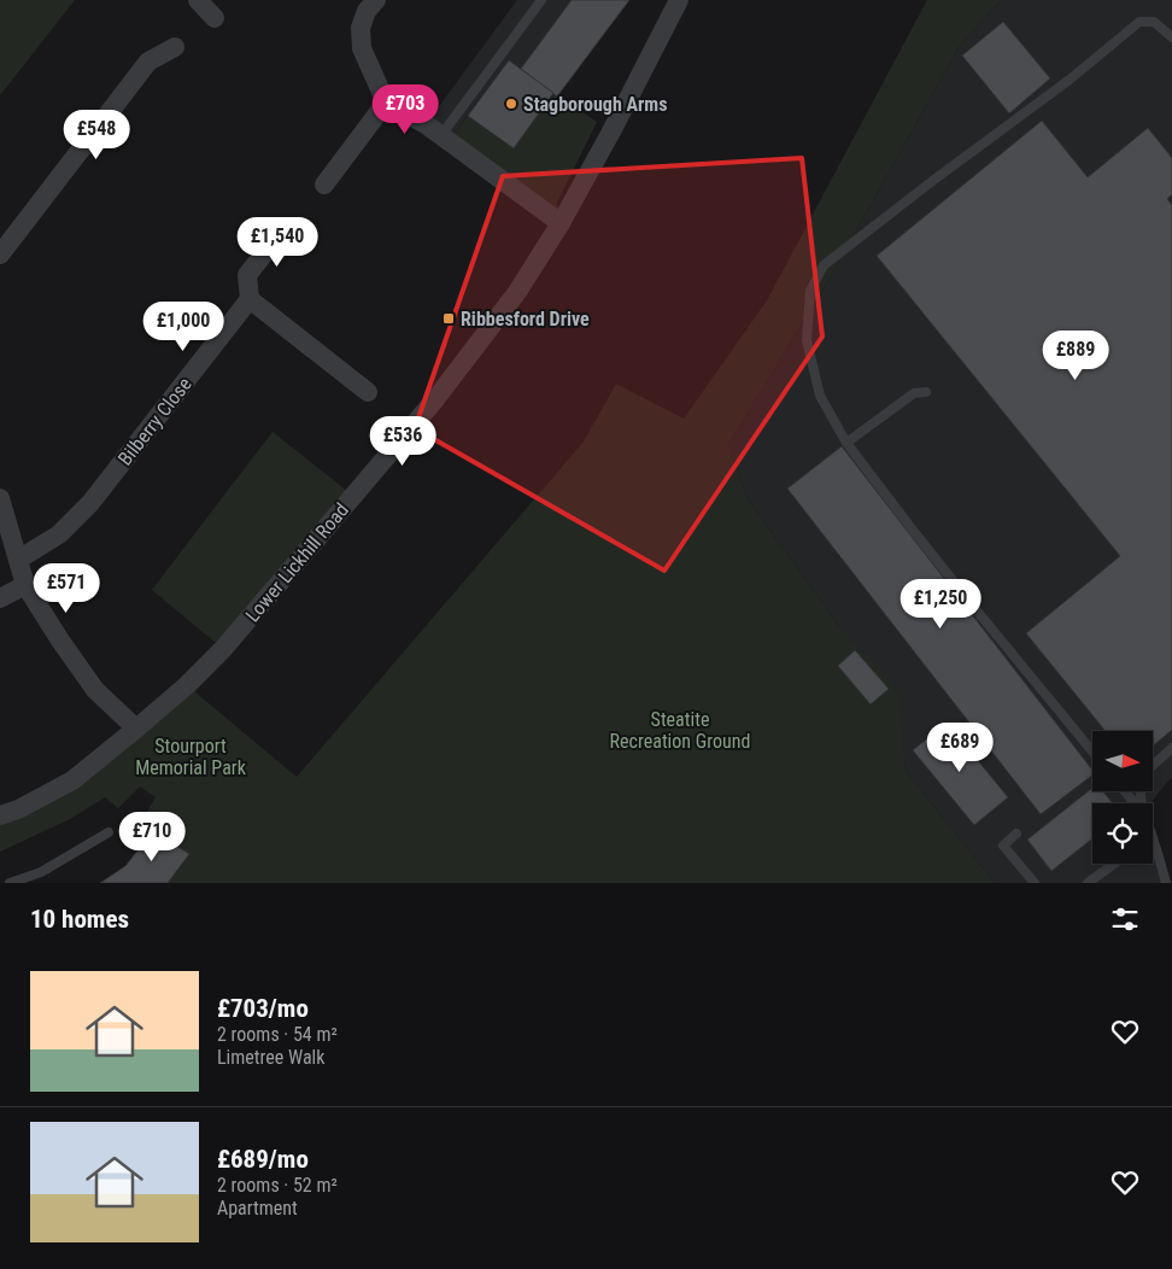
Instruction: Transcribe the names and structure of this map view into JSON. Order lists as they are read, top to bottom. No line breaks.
{"streets":{"street":["Bilberry Close","Lower Lickhill Road"]},"parks":["Steatite Recreation Ground","Stourport Memorial Park"],"places":{"other":["Stagborough Arms"],"transit":["Ribbesford Drive"]},"north":"right","page":{"price":["£703","£548","£1,540","£1,000","£889","£536","£571","£1,250","£689","£710"],"heading":"10 homes","list":[{"name":"£703/mo","note":"2 rooms · 54 m² · Limetree Walk"},{"name":"£689/mo","note":"2 rooms · 52 m² · Apartment"}]}}
